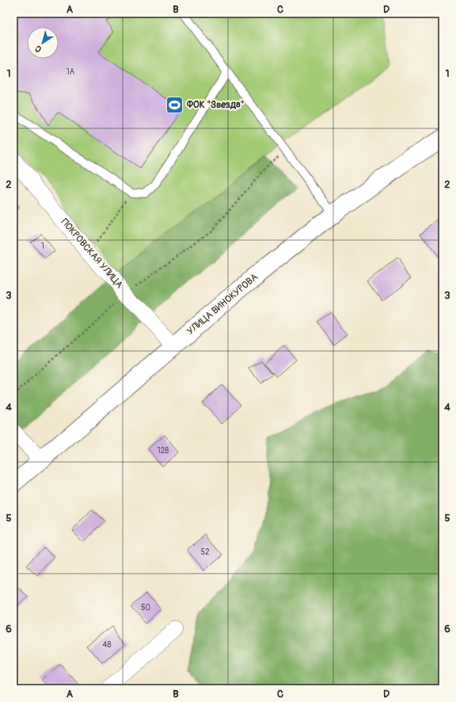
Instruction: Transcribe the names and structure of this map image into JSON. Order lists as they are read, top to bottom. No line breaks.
{"streets":{"main road":["УЛИЦА ВИНОКУРОВА"],"street":["ПОКРОВСКАЯ УЛИЦА"]},"crossings":[["ПОКРОВСКАЯ УЛИЦА","УЛИЦА ВИНОКУРОВА"]],"places":{"sports":["ФОК \"Звезда\""]},"house_numbers":["1А","1","128","52","50","48"],"north":"bottom left","grid":{"columns":["A","B","C","D"],"rows":["1","2","3","4","5","6"]}}
